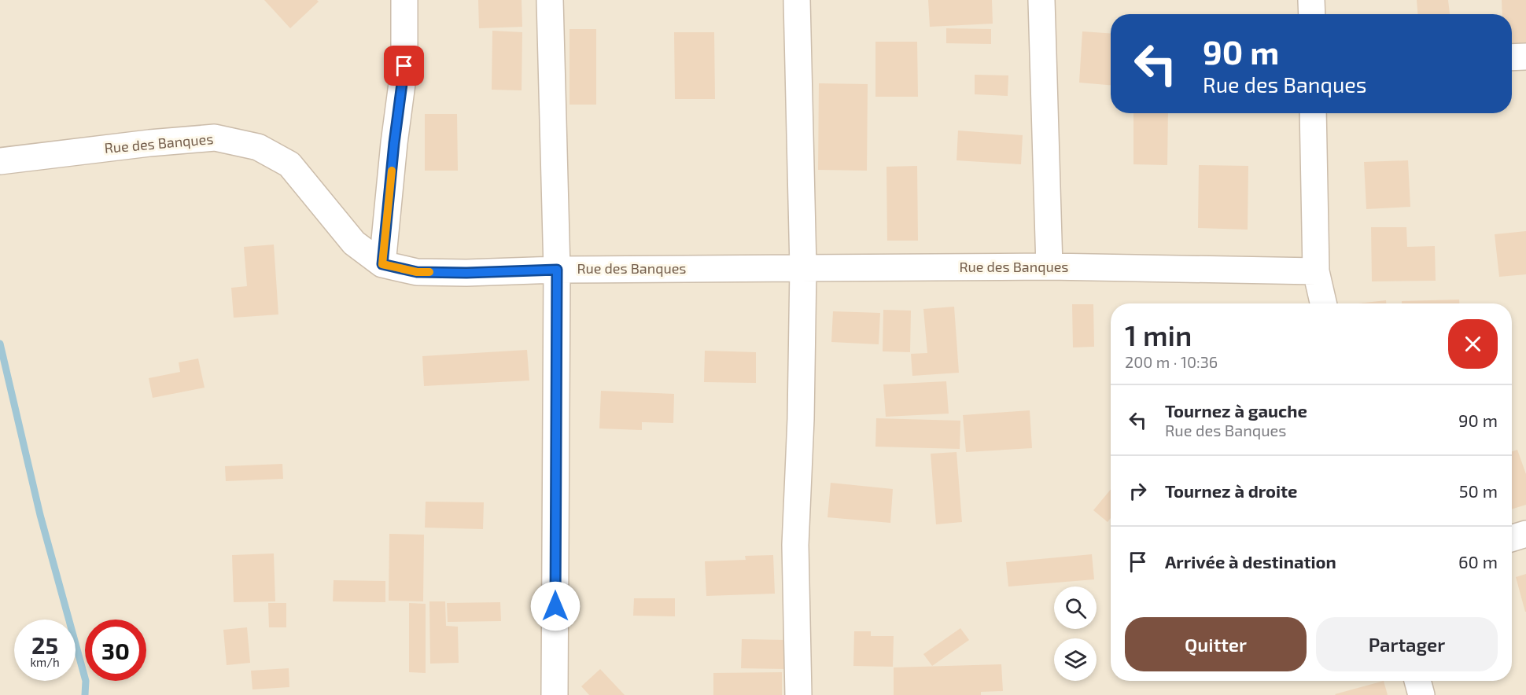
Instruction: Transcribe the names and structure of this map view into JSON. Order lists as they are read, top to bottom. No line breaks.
{"streets":{"street":["Rue des Banques"]},"page":{"turn":["90 m","Rue des Banques"],"heading":["1 min","200 m · 10:36"],"list":[{"name":"Tournez à gauche","note":"Rue des Banques","value":"90 m"},{"name":"Tournez à droite","value":"50 m"},{"name":"Arrivée à destination","value":"60 m"}],"buttons":["Quitter","Partager"],"speed":"25 km/h","limit":"30"}}
